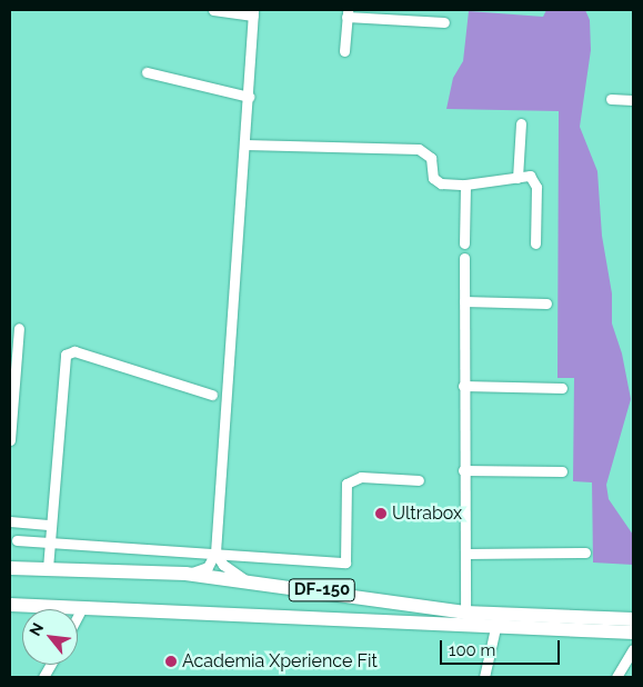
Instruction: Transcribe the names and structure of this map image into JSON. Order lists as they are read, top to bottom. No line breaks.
{"streets":{"main road":["DF-150"]},"places":["Ultrabox","Academia Xperience Fit"],"scale_bar":"100 m","north":"top left"}
